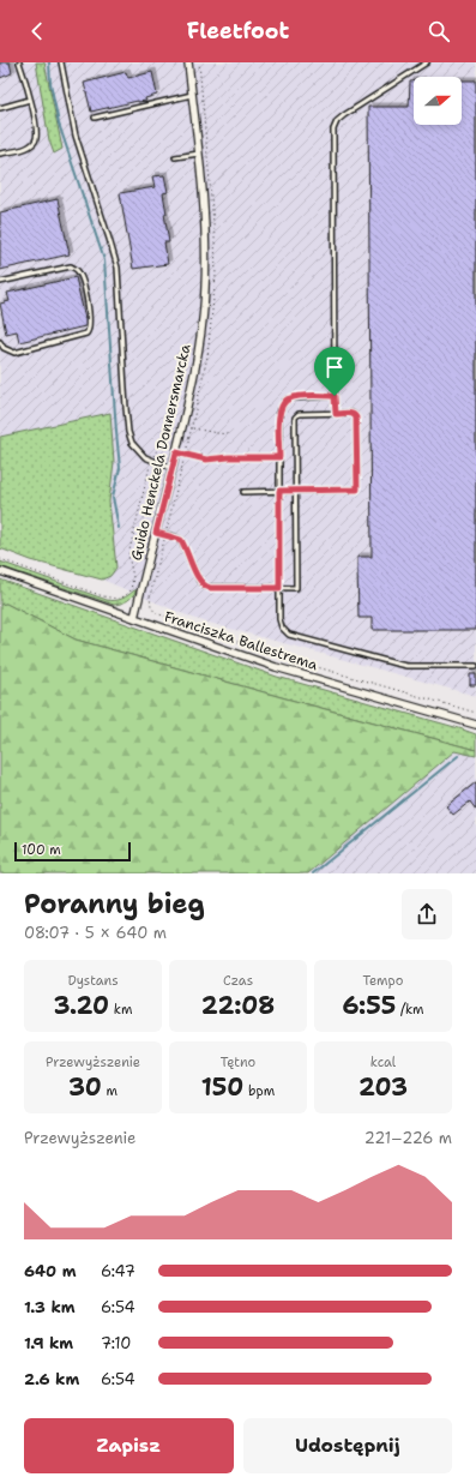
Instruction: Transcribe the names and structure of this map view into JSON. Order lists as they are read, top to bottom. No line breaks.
{"streets":{"street":["Guido Henckela Donnersmarcka","Franciszka Ballestrema"]},"crossings":[["Guido Henckela Donnersmarcka","Franciszka Ballestrema"]],"scale_bar":"100 m","north":"right","page":{"header":"Fleetfoot","scale":"100 m","heading":["Poranny bieg","08:07 · 5 × 640 m"],"stats":[["Dystans","3.20 km"],["Czas","22:08"],["Tempo","6:55 /km"],["Przewyższenie","30 m"],["Tętno","150 bpm"],["kcal","203"]],"chart":["Przewyższenie","221–226 m"],"list":[{"name":"640 m","note":"6:47"},{"name":"1.3 km","note":"6:54"},{"name":"1.9 km","note":"7:10"},{"name":"2.6 km","note":"6:54"}],"buttons":["Zapisz","Udostępnij"]}}
